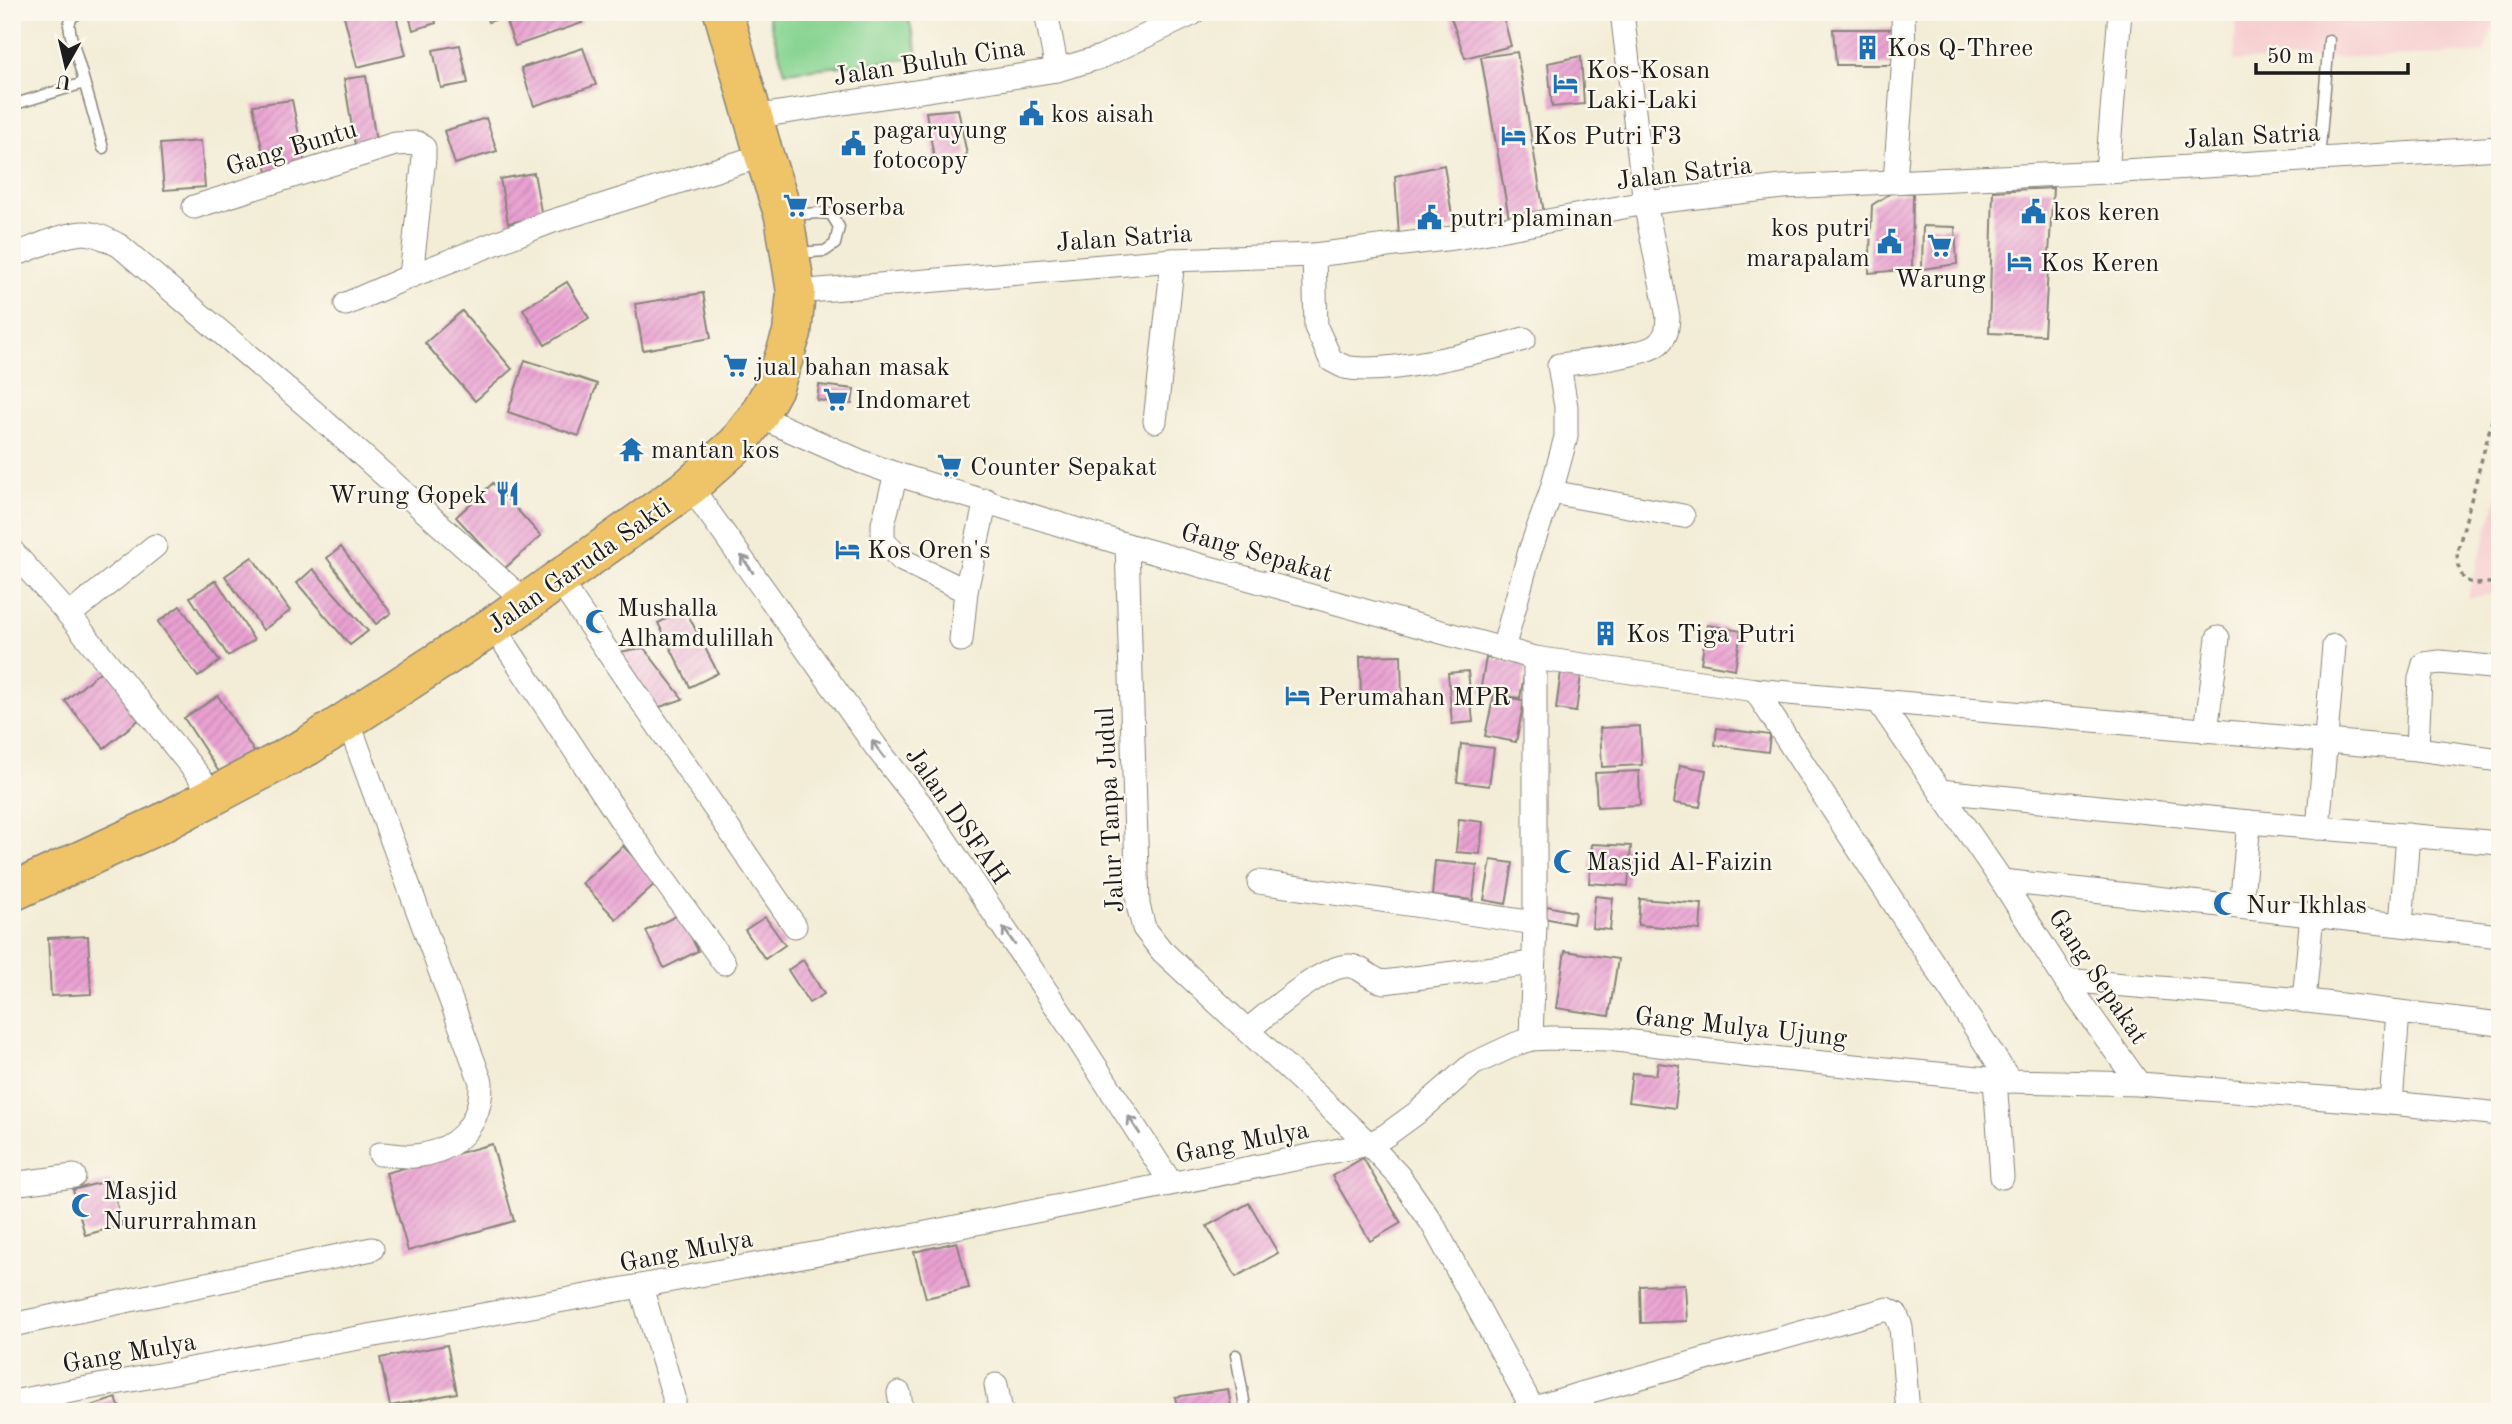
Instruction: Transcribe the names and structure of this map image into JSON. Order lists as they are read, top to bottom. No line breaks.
{"streets":{"highway":["Jalan Garuda Sakti"],"street":["Jalan Buluh Cina","Jalan Satria","Gang Buntu","Gang Sepakat","Jalur Tanpa Judul","Jalan DSFAH","Gang Mulya Ujung","Gang Mulya"]},"crossings":[["Jalan Buluh Cina","Jalan Garuda Sakti"],["Jalan Satria","Jalan Garuda Sakti"],["Gang Sepakat","Jalan Garuda Sakti"],["Gang Sepakat","Jalur Tanpa Judul"],["Gang Sepakat","Gang Mulya Ujung"],["Jalan Garuda Sakti","Jalan DSFAH"],["Jalur Tanpa Judul","Gang Mulya Ujung"],["Jalur Tanpa Judul","Gang Mulya"],["Jalan DSFAH","Gang Mulya"],["Gang Mulya Ujung","Gang Mulya"]],"places":{"building":["Kos Q-Three","Kos Tiga Putri"],"hotel":["Kos-Kosan Laki-Laki","Kos Putri F3","Kos Keren","Kos Oren's","Perumahan MPR"],"public building":["kos aisah","pagaruyung fotocopy","kos keren","putri plaminan","kos putri marapalam"],"supermarket":["Toserba","Warung","jual bahan masak","Indomaret","Counter Sepakat"],"temple":["mantan kos"],"restaurant":["Wrung Gopek"],"mosque":["Mushalla Alhamdulillah","Masjid Al-Faizin","Nur Ikhlas","Masjid Nururrahman"]},"scale_bar":"50 m","north":"bottom"}
